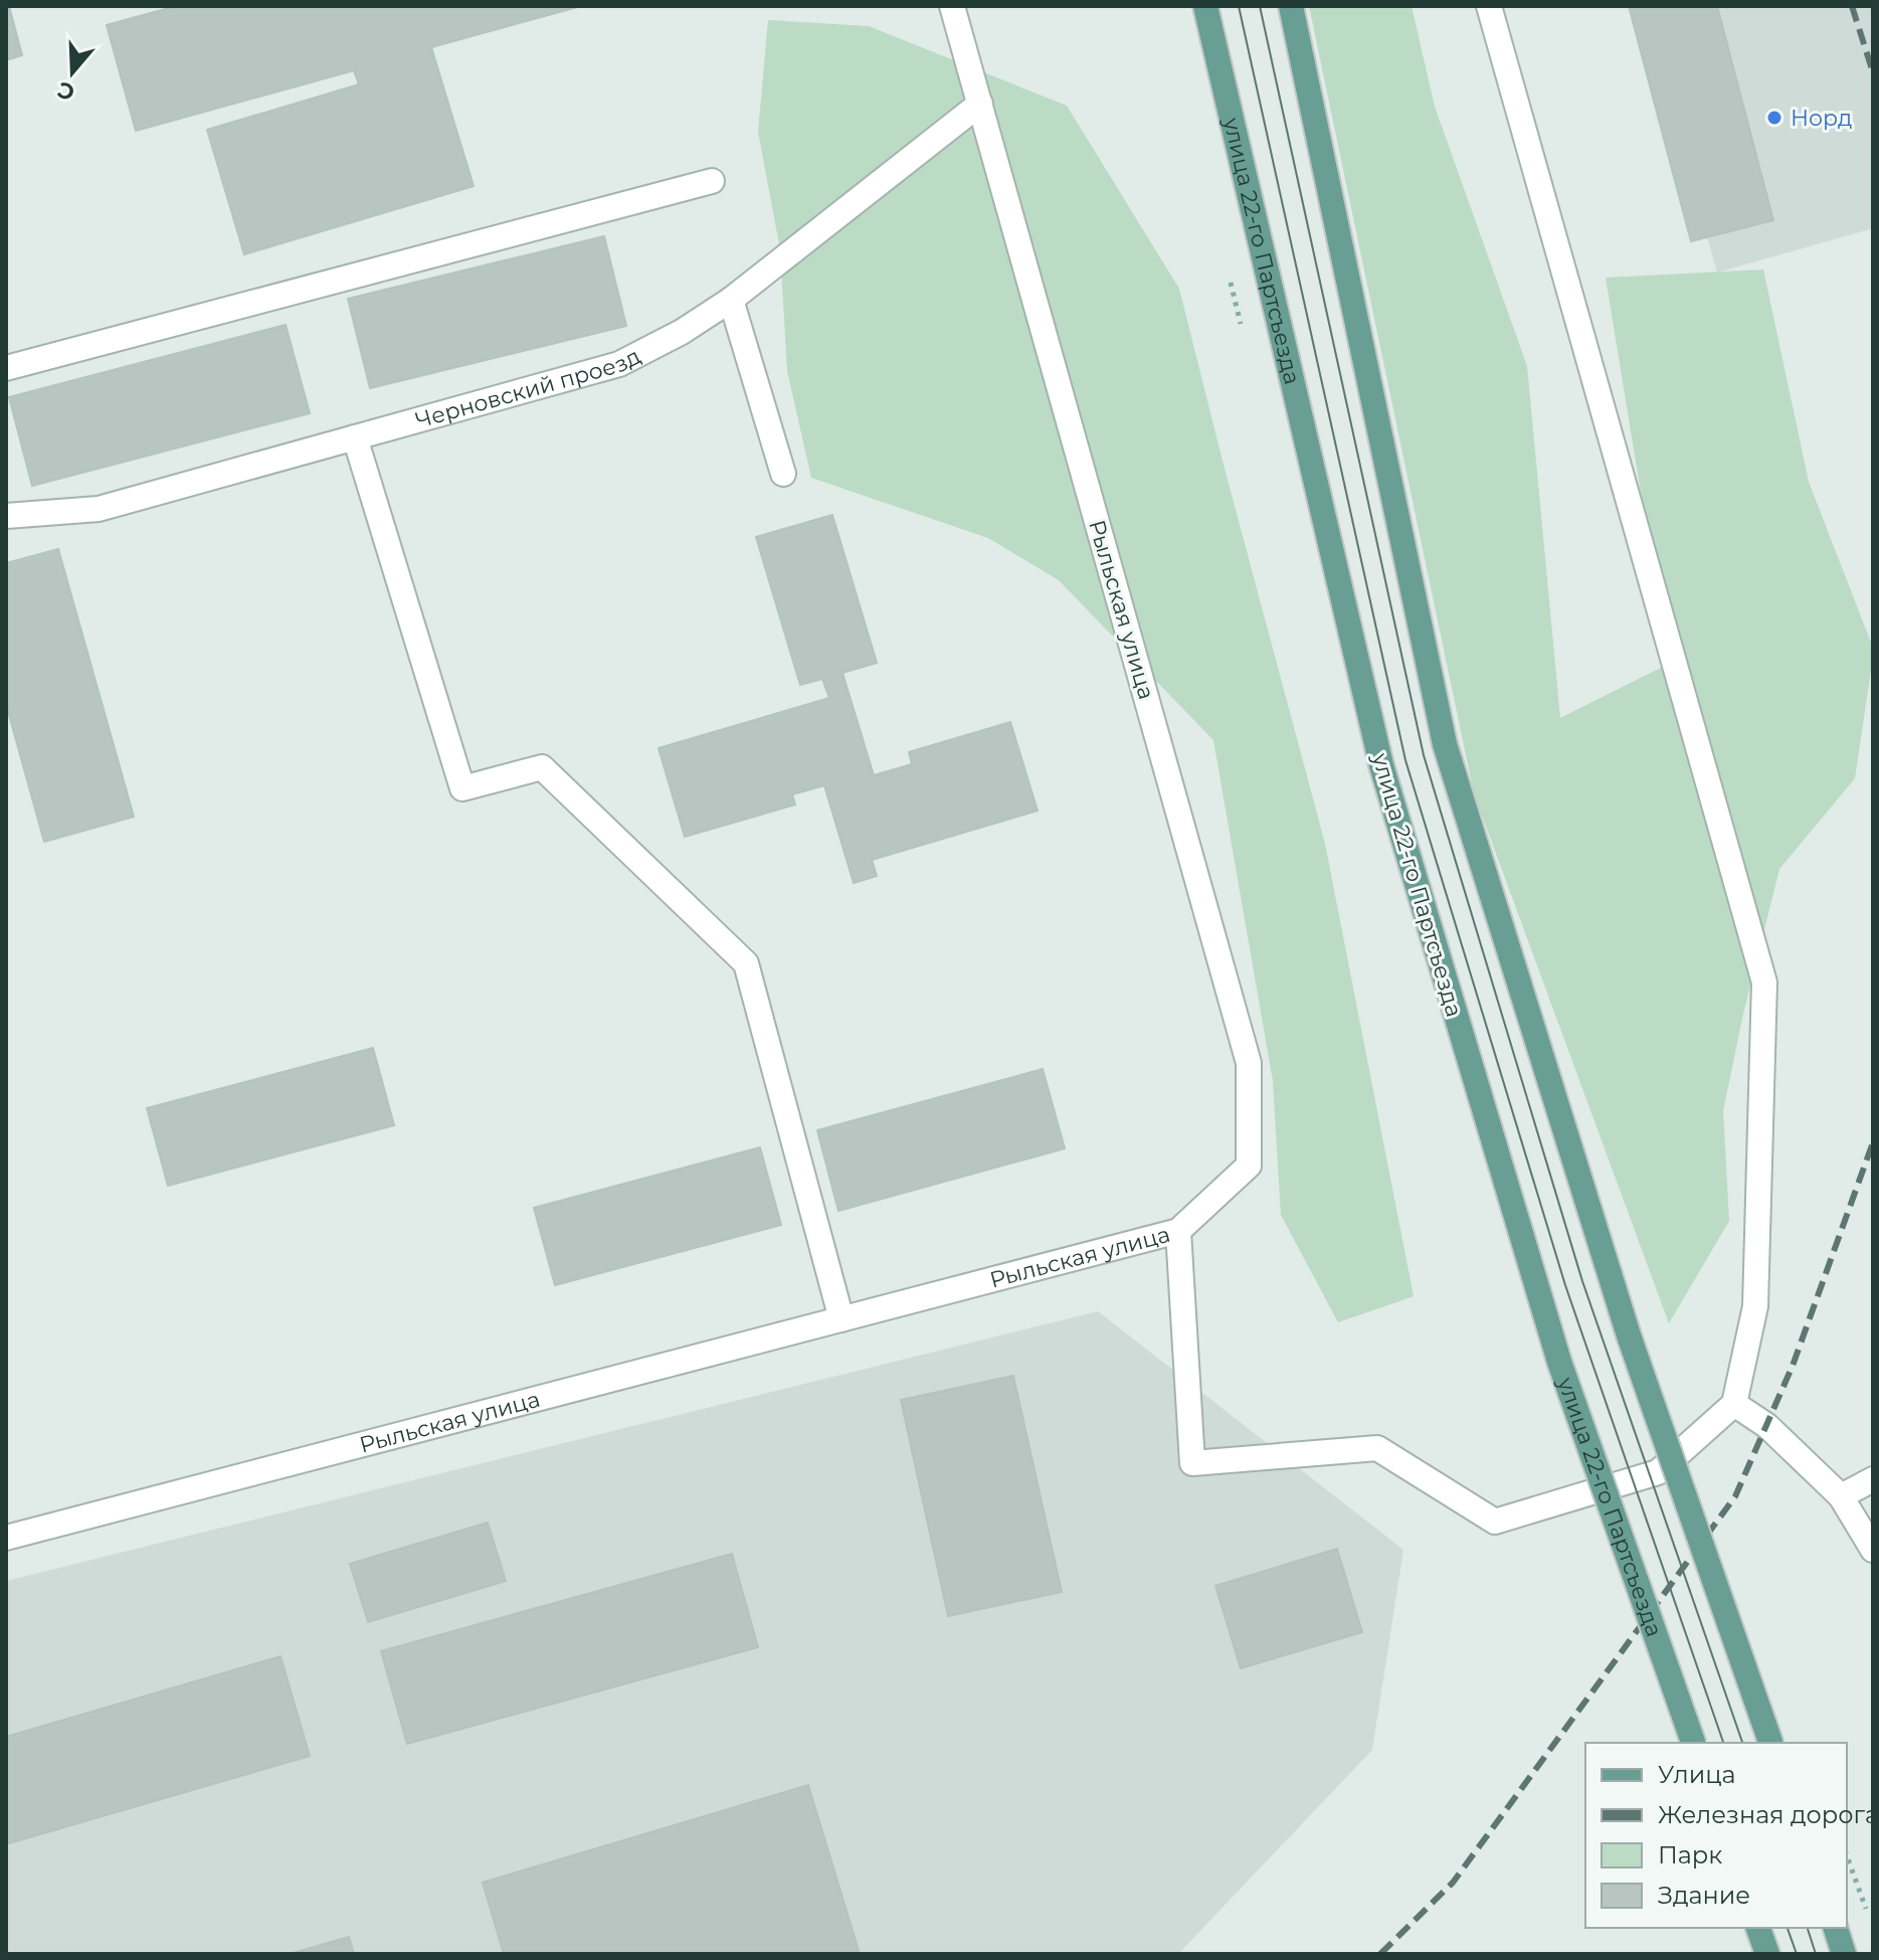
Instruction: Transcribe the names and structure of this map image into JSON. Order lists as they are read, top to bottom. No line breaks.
{"streets":{"main road":["улица 22-го Партсъезда"],"street":["Черновский проезд","Рыльская улица"]},"crossings":[["Черновский проезд","Рыльская улица"]],"places":["Норд"],"legend":["Улица","Железная дорога","Парк","Здание"],"north":"bottom"}
